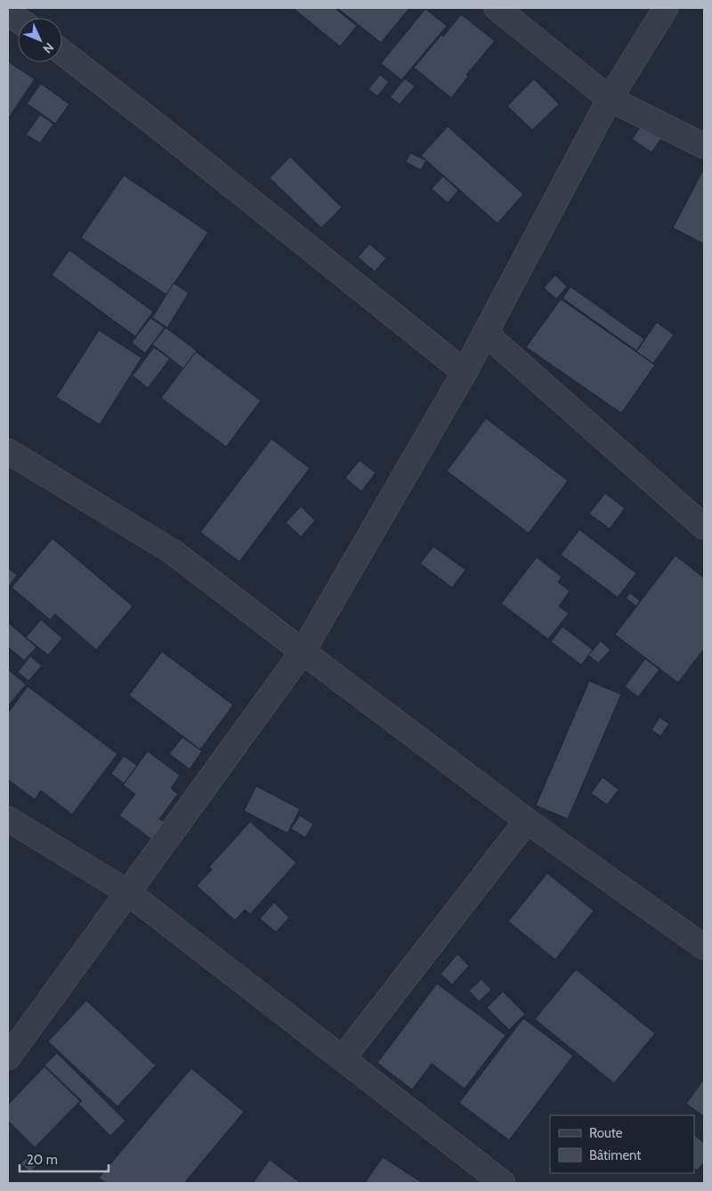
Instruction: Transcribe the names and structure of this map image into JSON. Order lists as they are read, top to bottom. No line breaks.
{"legend":["Route","Bâtiment"],"scale_bar":"20 m","north":"bottom right"}
